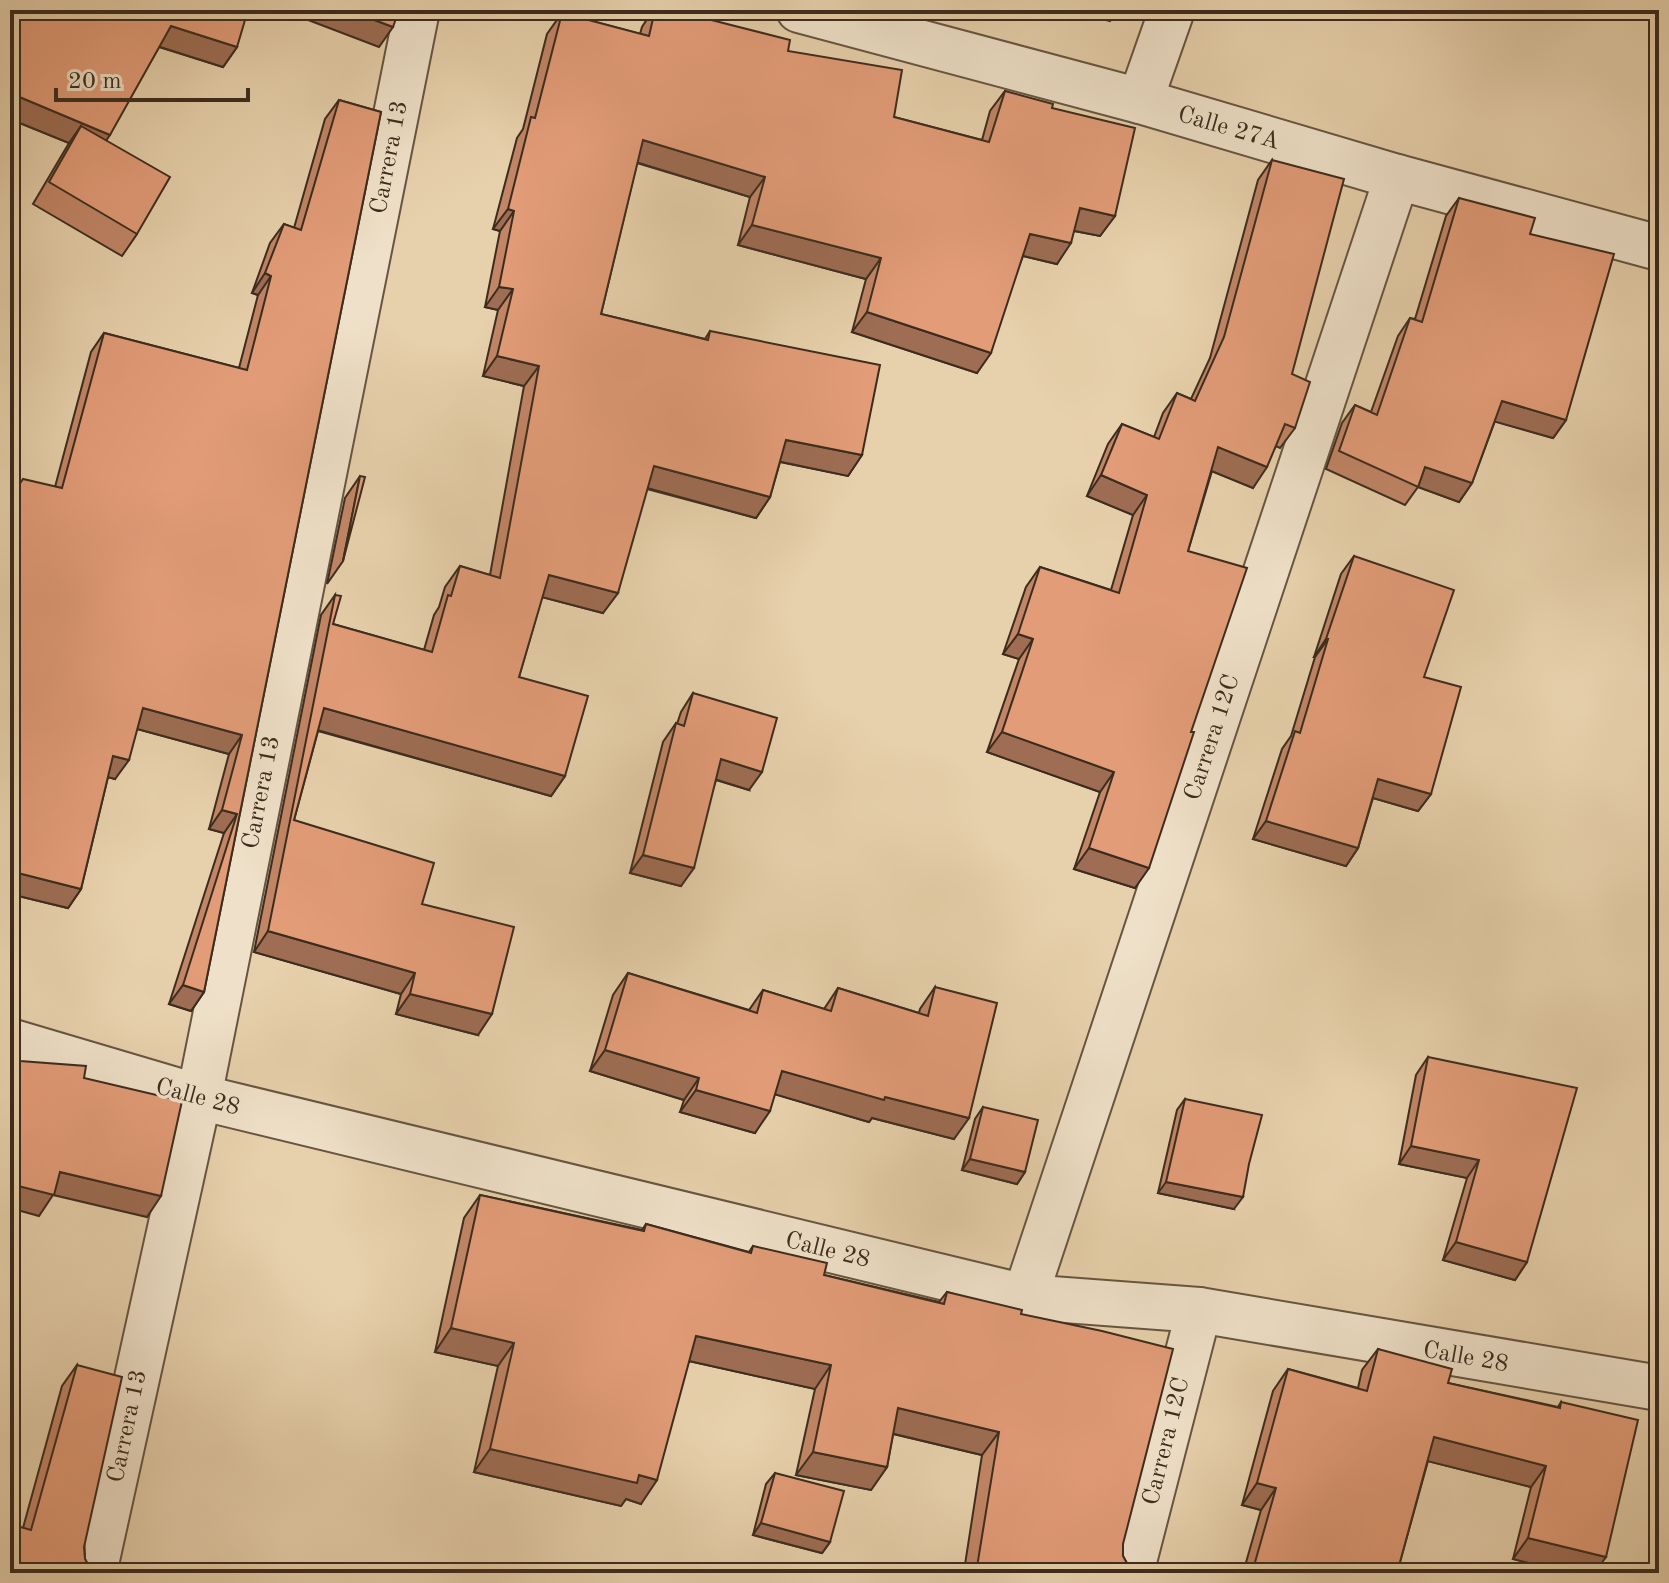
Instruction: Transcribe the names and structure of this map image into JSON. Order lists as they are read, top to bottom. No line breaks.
{"streets":{"street":["Calle 27A","Carrera 13","Carrera 12C","Calle 28"]},"crossings":[["Calle 27A","Carrera 12C"],["Carrera 13","Calle 28"],["Carrera 12C","Calle 28"]],"scale_bar":"20 m"}
